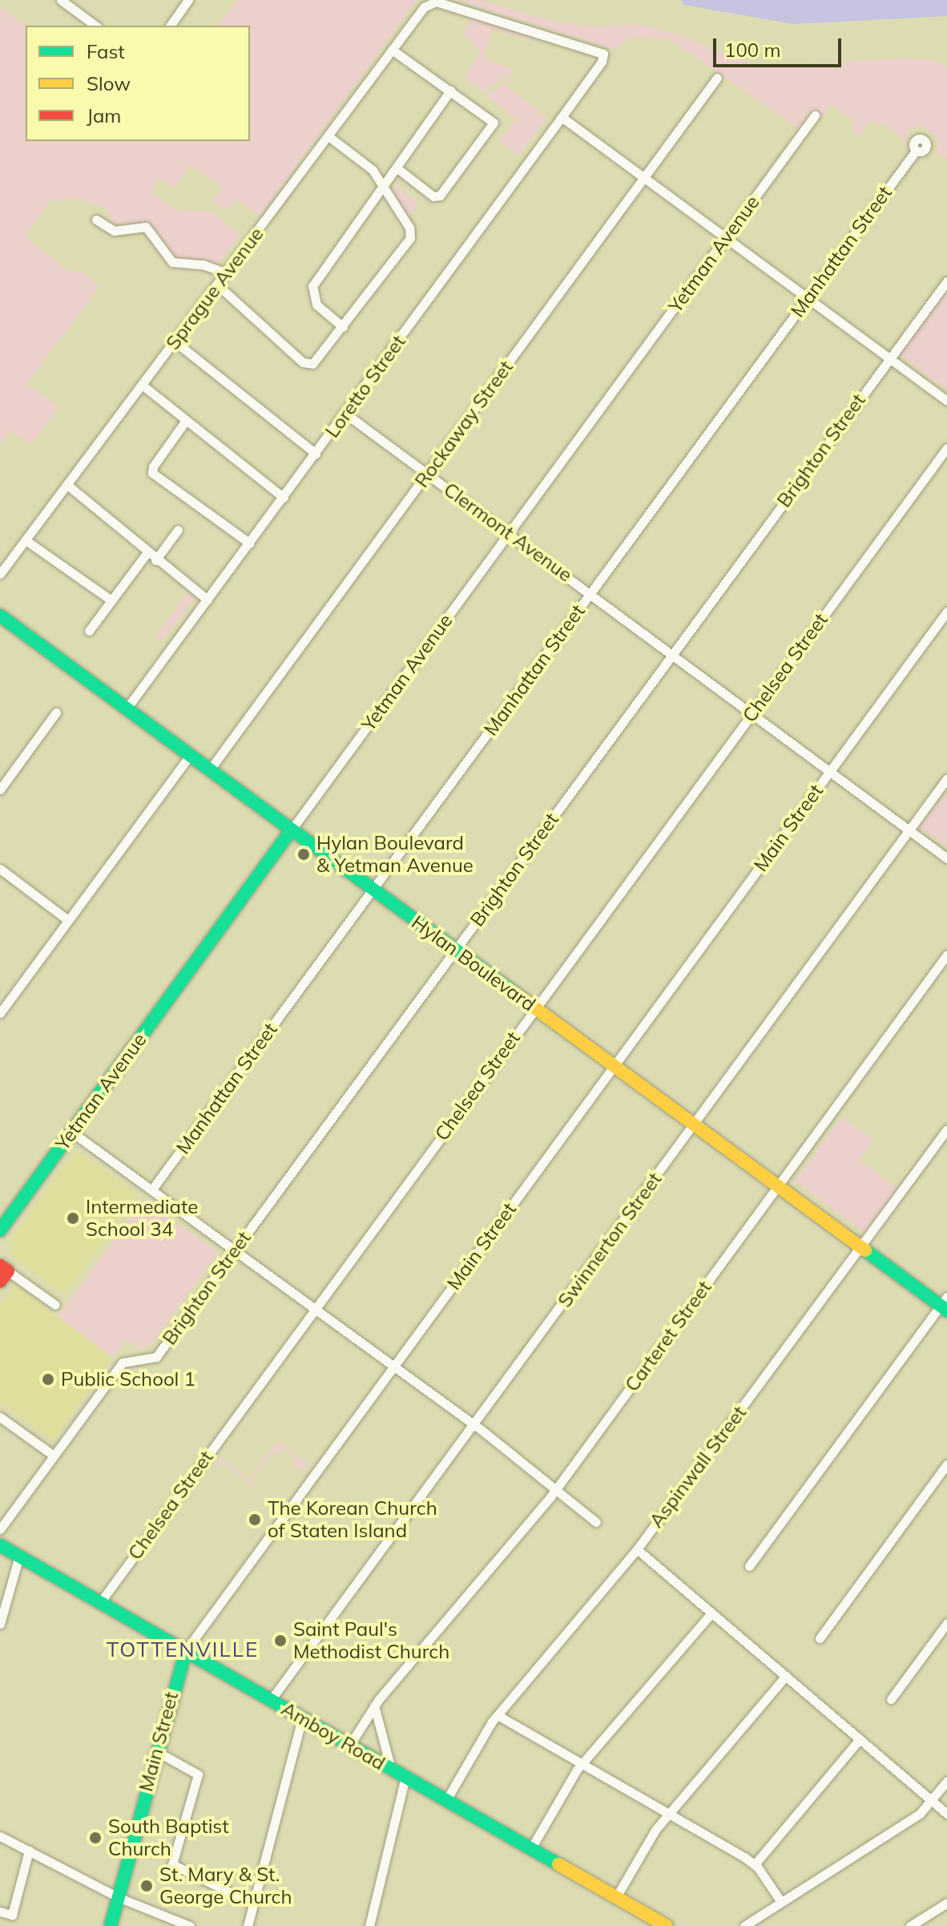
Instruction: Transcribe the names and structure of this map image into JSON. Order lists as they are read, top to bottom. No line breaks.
{"streets":{"street":["Manhattan Street","Yetman Avenue","Sprague Avenue","Loretto Street","Rockaway Street","Brighton Street","Clermont Avenue","Chelsea Street","Main Street","Hylan Boulevard","Swinnerton Street","Carteret Street","Aspinwall Street","Amboy Road"]},"crossings":[["Manhattan Street","Clermont Avenue"],["Manhattan Street","Hylan Boulevard"],["Yetman Avenue","Clermont Avenue"],["Yetman Avenue","Hylan Boulevard"],["Sprague Avenue","Loretto Street"],["Loretto Street","Clermont Avenue"],["Loretto Street","Hylan Boulevard"],["Rockaway Street","Clermont Avenue"],["Rockaway Street","Hylan Boulevard"],["Brighton Street","Clermont Avenue"],["Brighton Street","Hylan Boulevard"],["Clermont Avenue","Chelsea Street"],["Clermont Avenue","Main Street"],["Clermont Avenue","Swinnerton Street"],["Chelsea Street","Hylan Boulevard"],["Chelsea Street","Amboy Road"],["Main Street","Hylan Boulevard"],["Main Street","Amboy Road"],["Hylan Boulevard","Swinnerton Street"],["Hylan Boulevard","Carteret Street"],["Hylan Boulevard","Aspinwall Street"],["Swinnerton Street","Amboy Road"],["Carteret Street","Amboy Road"],["Aspinwall Street","Amboy Road"]],"districts":["TOTTENVILLE"],"places":["Hylan Boulevard & Yetman Avenue","Intermediate School 34","Public School 1","The Korean Church of Staten Island","Saint Paul's Methodist Church","South Baptist Church","St. Mary & St. George Church"],"legend":["Fast","Slow","Jam"],"scale_bar":"100 m"}
